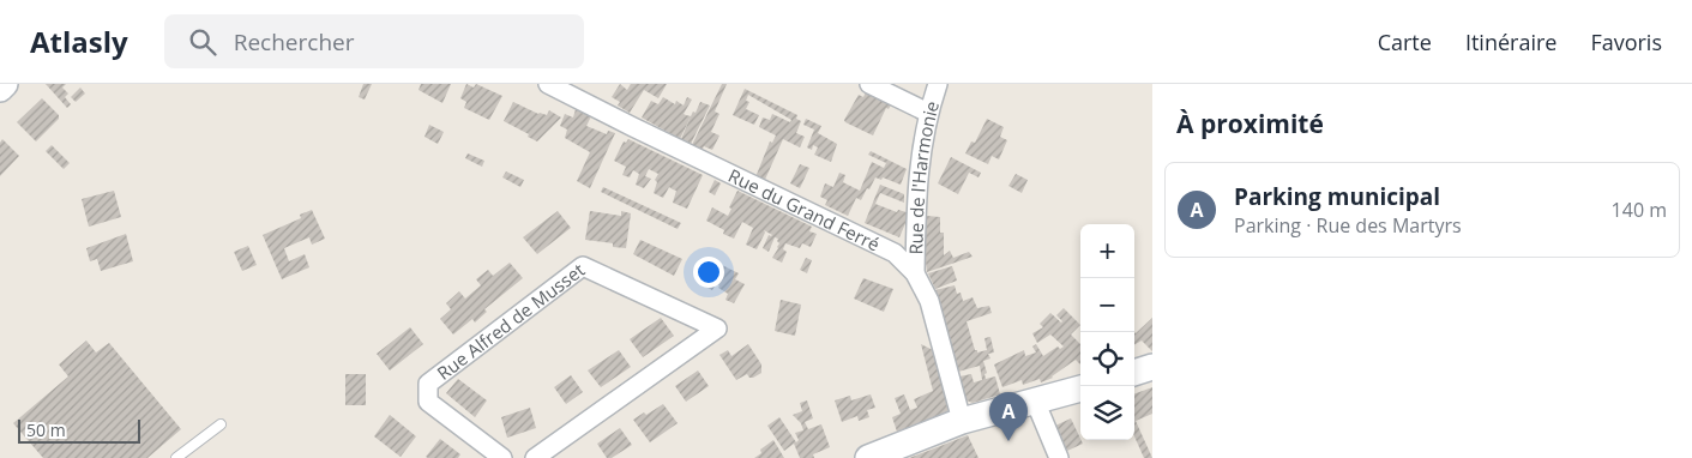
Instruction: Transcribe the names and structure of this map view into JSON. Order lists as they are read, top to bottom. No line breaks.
{"streets":{"street":["Rue de l'Harmonie","Rue du Grand Ferré","Rue Alfred de Musset"]},"crossings":[["Rue de l'Harmonie","Rue du Grand Ferré"]],"scale_bar":"50 m","page":{"header":"Atlasly","search":"Rechercher","nav":["Carte","Itinéraire","Favoris"],"heading":"À proximité","list":[{"mark":"A","name":"Parking municipal","note":"Parking · Rue des Martyrs","value":"140 m"}],"map_buttons":["+","−"],"pins":"A","scale":"50 m"}}
